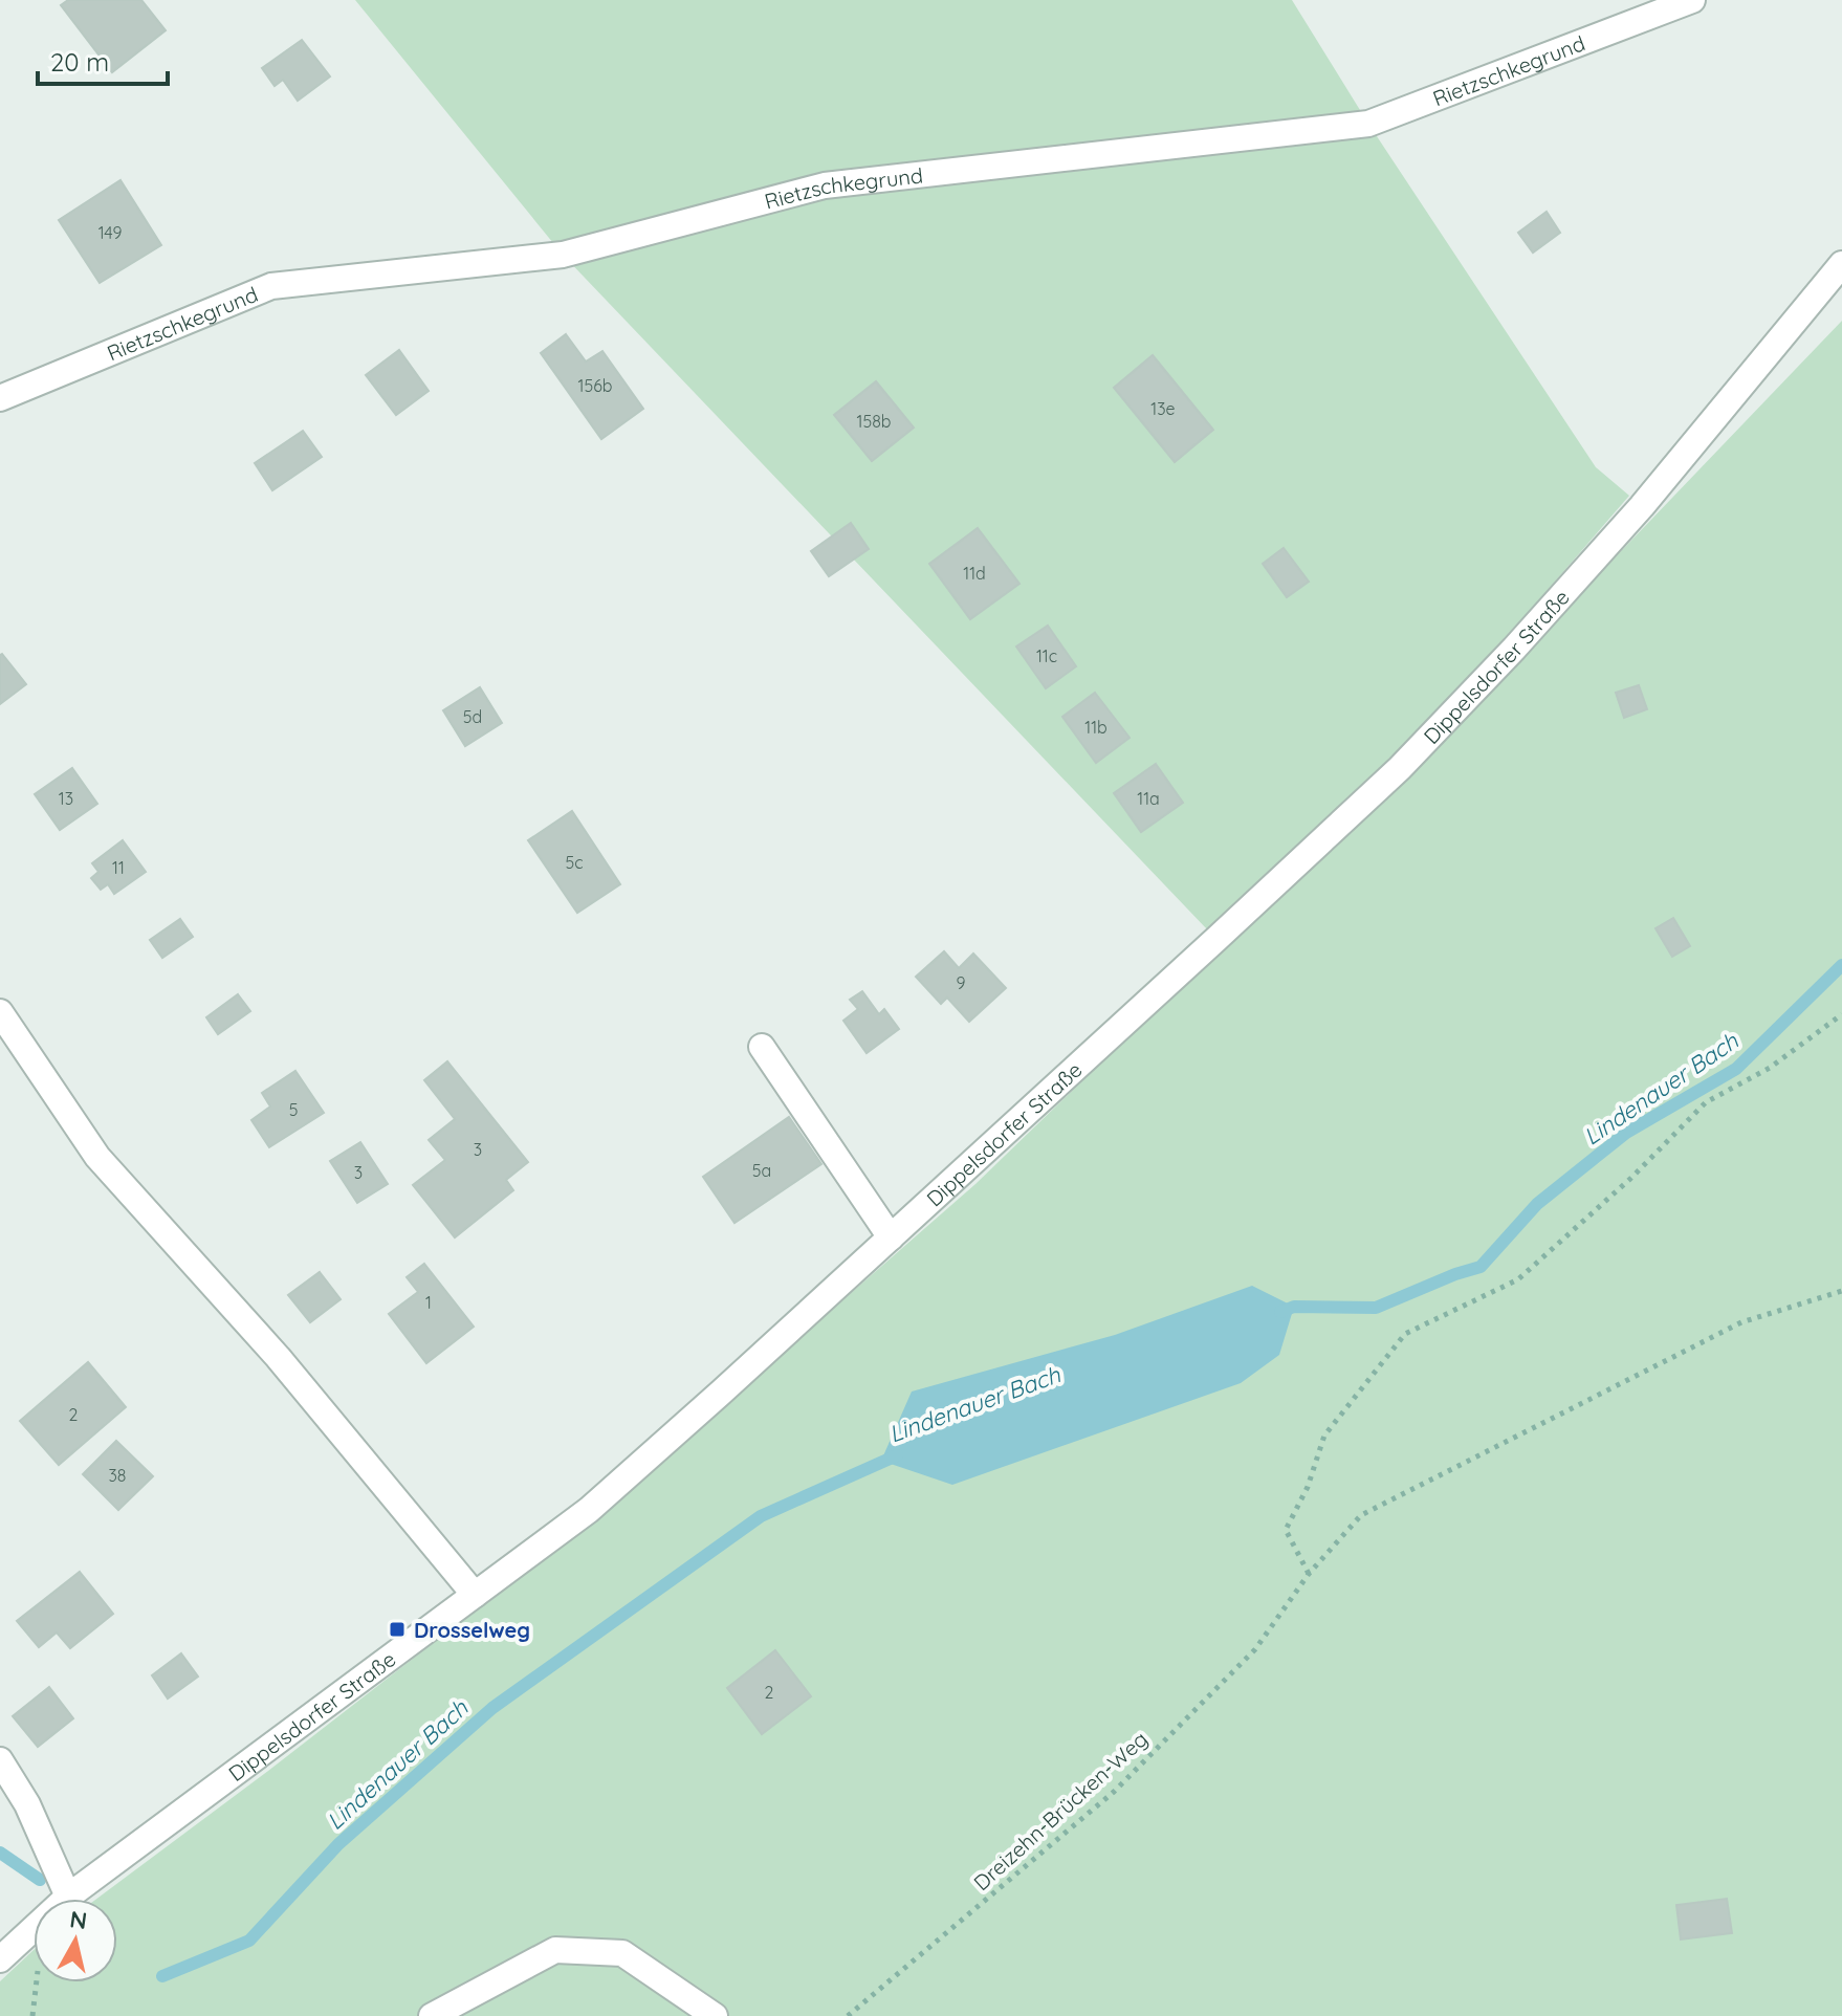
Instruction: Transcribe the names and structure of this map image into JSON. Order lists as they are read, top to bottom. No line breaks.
{"streets":{"street":["Rietzschkegrund","Dippelsdorfer Straße"],"path":["Dreizehn-Brücken-Weg"]},"water":["Lindenauer Bach"],"places":{"transit":["Drosselweg"]},"house_numbers":["149","156b","13e","158b","11d","11c","5d","11b","13","11a","5c","11","9","5","3","5a","3","1","2","38","2"],"scale_bar":"20 m","north":"top"}
